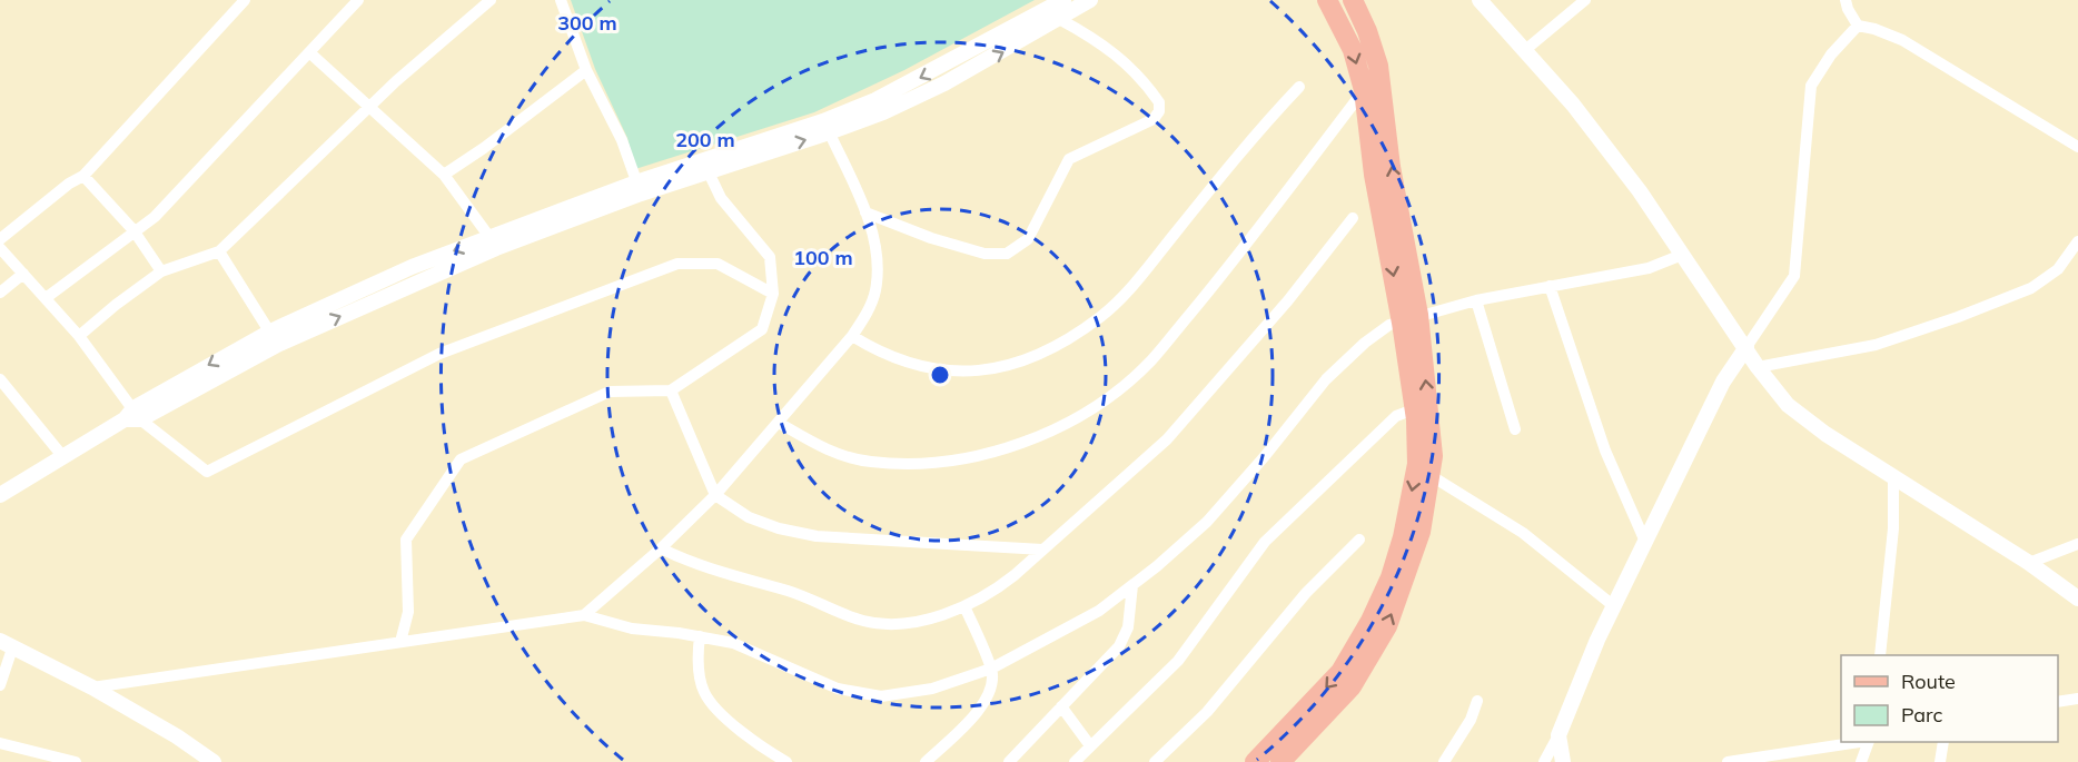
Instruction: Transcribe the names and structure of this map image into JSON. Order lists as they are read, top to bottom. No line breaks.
{"legend":["Route","Parc"],"rings":["300 m","200 m","100 m"]}
